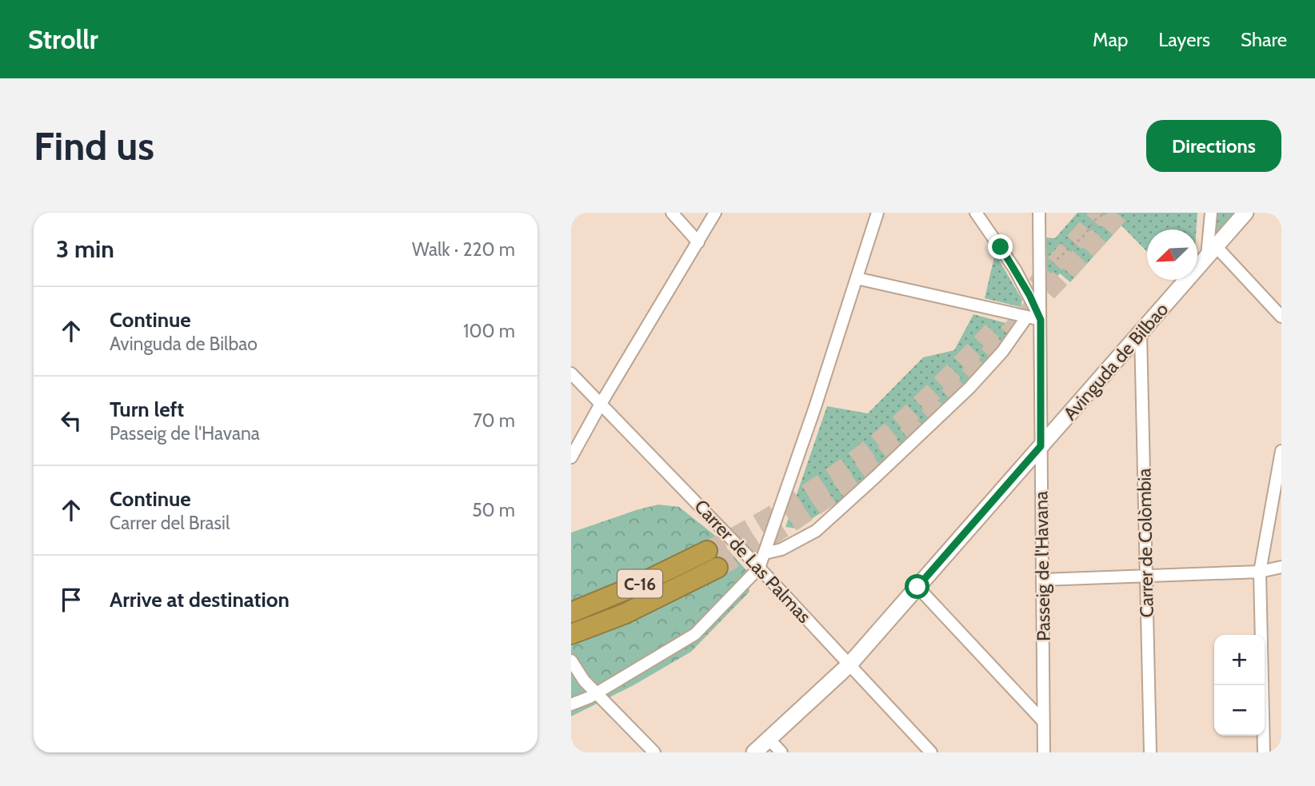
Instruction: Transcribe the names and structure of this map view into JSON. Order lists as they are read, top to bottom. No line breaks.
{"streets":{"highway":["C-16"],"street":["Avinguda de Bilbao","Carrer de Colòmbia","Carrer de Las Palmas","Passeig de l'Havana"]},"crossings":[["Avinguda de Bilbao","Carrer de Colòmbia"],["Avinguda de Bilbao","Carrer de Las Palmas"],["Avinguda de Bilbao","Passeig de l'Havana"]],"north":"bottom left","page":{"header":"Strollr","nav":["Map","Layers","Share"],"buttons":"Directions","title":"Find us","heading":["3 min","Walk · 220 m"],"list":[["Continue","Avinguda de Bilbao","100 m"],["Turn left","Passeig de l'Havana","70 m"],["Continue","Carrer del Brasil","50 m"],"Arrive at destination"],"map_buttons":["+","−"]}}
